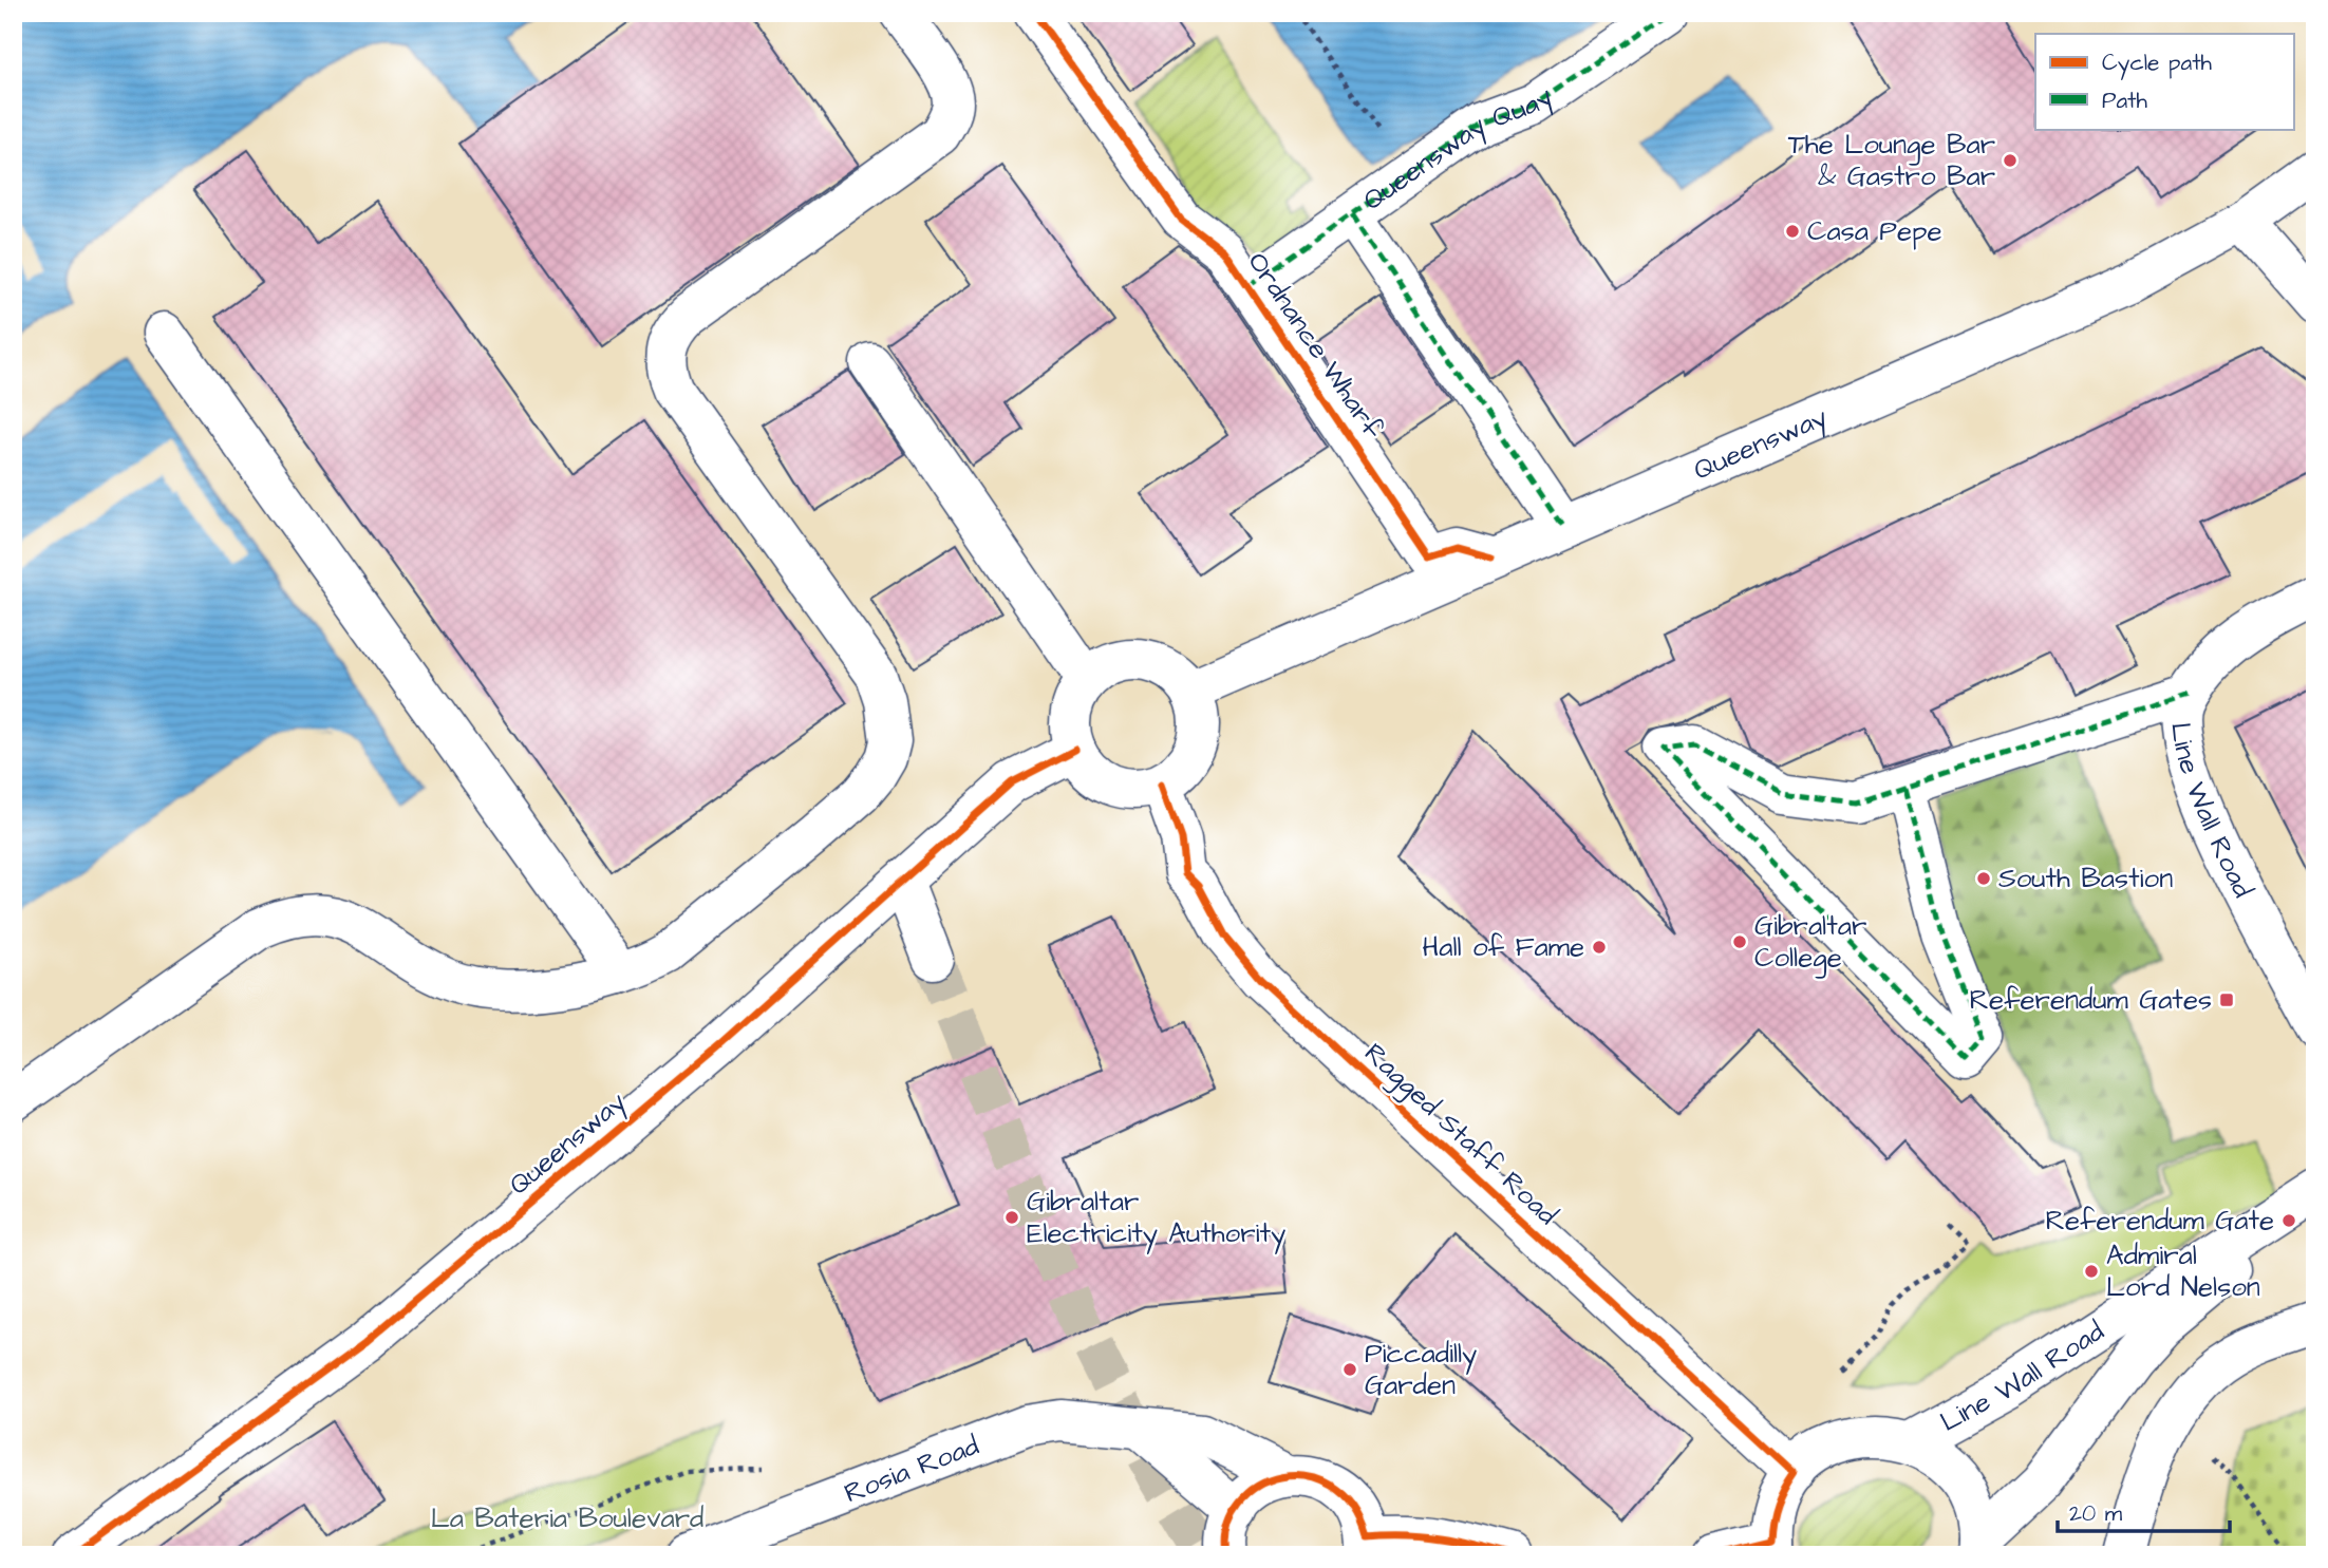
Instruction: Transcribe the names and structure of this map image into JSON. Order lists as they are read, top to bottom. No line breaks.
{"streets":{"street":["Queensway Quay","Ordnance Wharf","Queensway","Line Wall Road","Ragged Staff Road","Rosia Road"]},"crossings":[["Queensway Quay","Ordnance Wharf"],["Ordnance Wharf","Queensway"],["Queensway","Ragged Staff Road"]],"parks":["La Bateria Boulevard"],"places":{"other":["The Lounge Bar & Gastro Bar","Casa Pepe","South Bastion","Gibraltar College","Hall of Fame","Gibraltar Electricity Authority","Referendum Gate","Admiral Lord Nelson","Piccadilly Garden"],"transit":["Referendum Gates"]},"legend":["Cycle path","Path"],"scale_bar":"20 m"}
